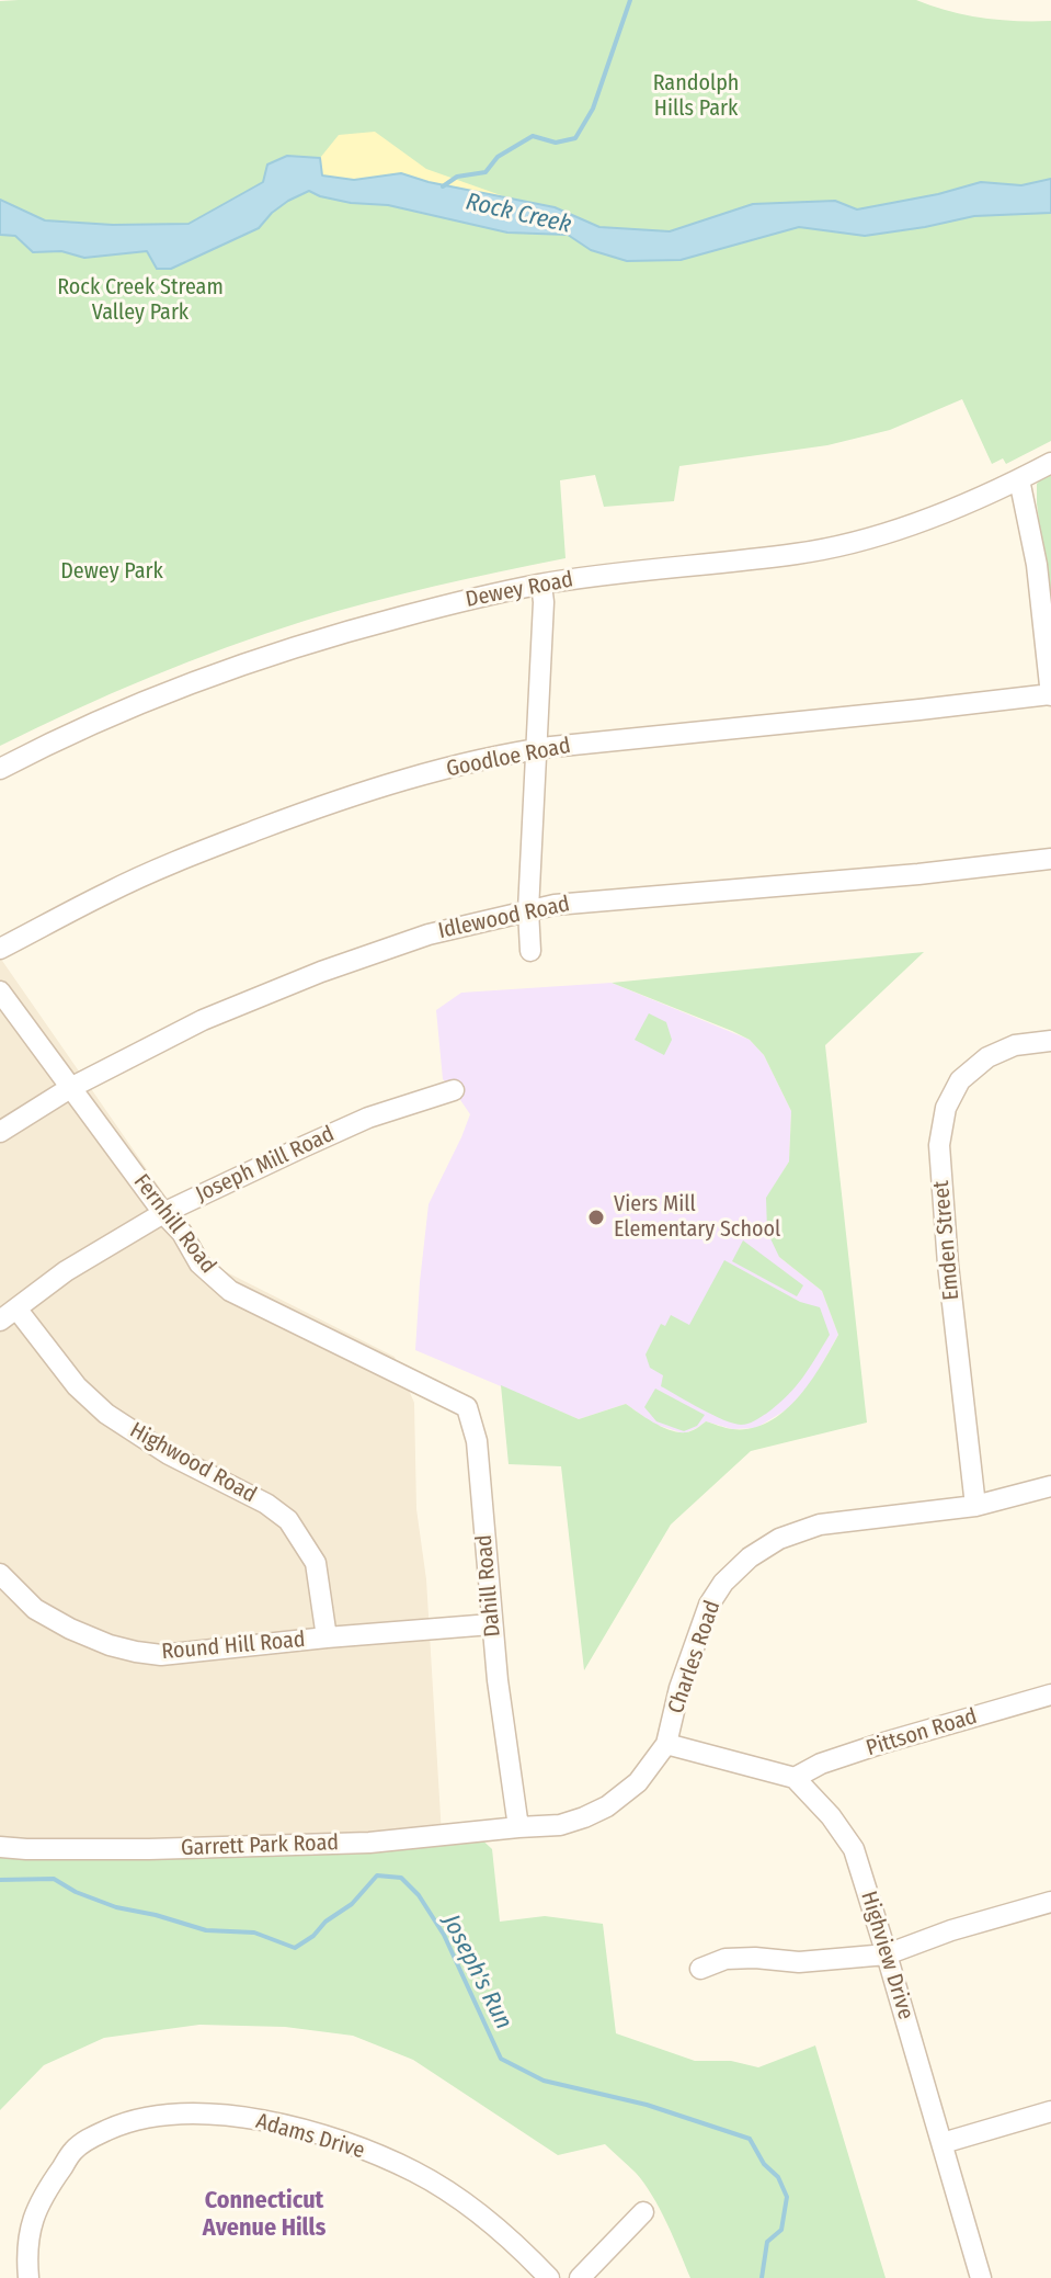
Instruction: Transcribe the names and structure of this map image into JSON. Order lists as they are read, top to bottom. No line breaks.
{"streets":{"street":["Dewey Road","Goodloe Road","Idlewood Road","Joseph Mill Road","Fernhill Road","Emden Street","Highwood Road","Dahill Road","Round Hill Road","Charles Road","Pittson Road","Garrett Park Road","Highview Drive","Adams Drive"]},"crossings":[["Idlewood Road","Fernhill Road"],["Joseph Mill Road","Fernhill Road"],["Joseph Mill Road","Highwood Road"],["Fernhill Road","Dahill Road"],["Emden Street","Charles Road"],["Highwood Road","Round Hill Road"],["Dahill Road","Round Hill Road"],["Dahill Road","Charles Road"],["Dahill Road","Garrett Park Road"],["Charles Road","Garrett Park Road"],["Pittson Road","Highview Drive"]],"districts":["Connecticut Avenue Hills"],"water":["Rock Creek","Joseph's Run"],"parks":["Randolph Hills Park","Rock Creek Stream Valley Park","Dewey Park"],"places":["Viers Mill Elementary School"]}
